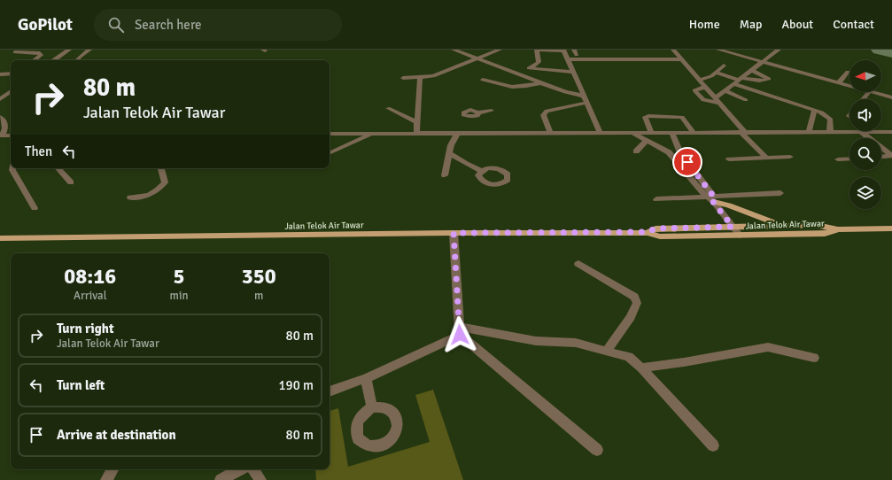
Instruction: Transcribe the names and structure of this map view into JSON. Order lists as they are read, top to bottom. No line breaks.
{"streets":{"main road":["Jalan Telok Air Tawar"]},"north":"left","page":{"header":"GoPilot","search":"Search here","nav":["Home","Map","About","Contact"],"turn":["80 m","Jalan Telok Air Tawar"],"then":"Then","eta":["08:16","Arrival","5","min","350","m"],"list":[{"name":"Turn right","note":"Jalan Telok Air Tawar","value":"80 m"},{"name":"Turn left","value":"190 m"},{"name":"Arrive at destination","value":"80 m"}]}}
